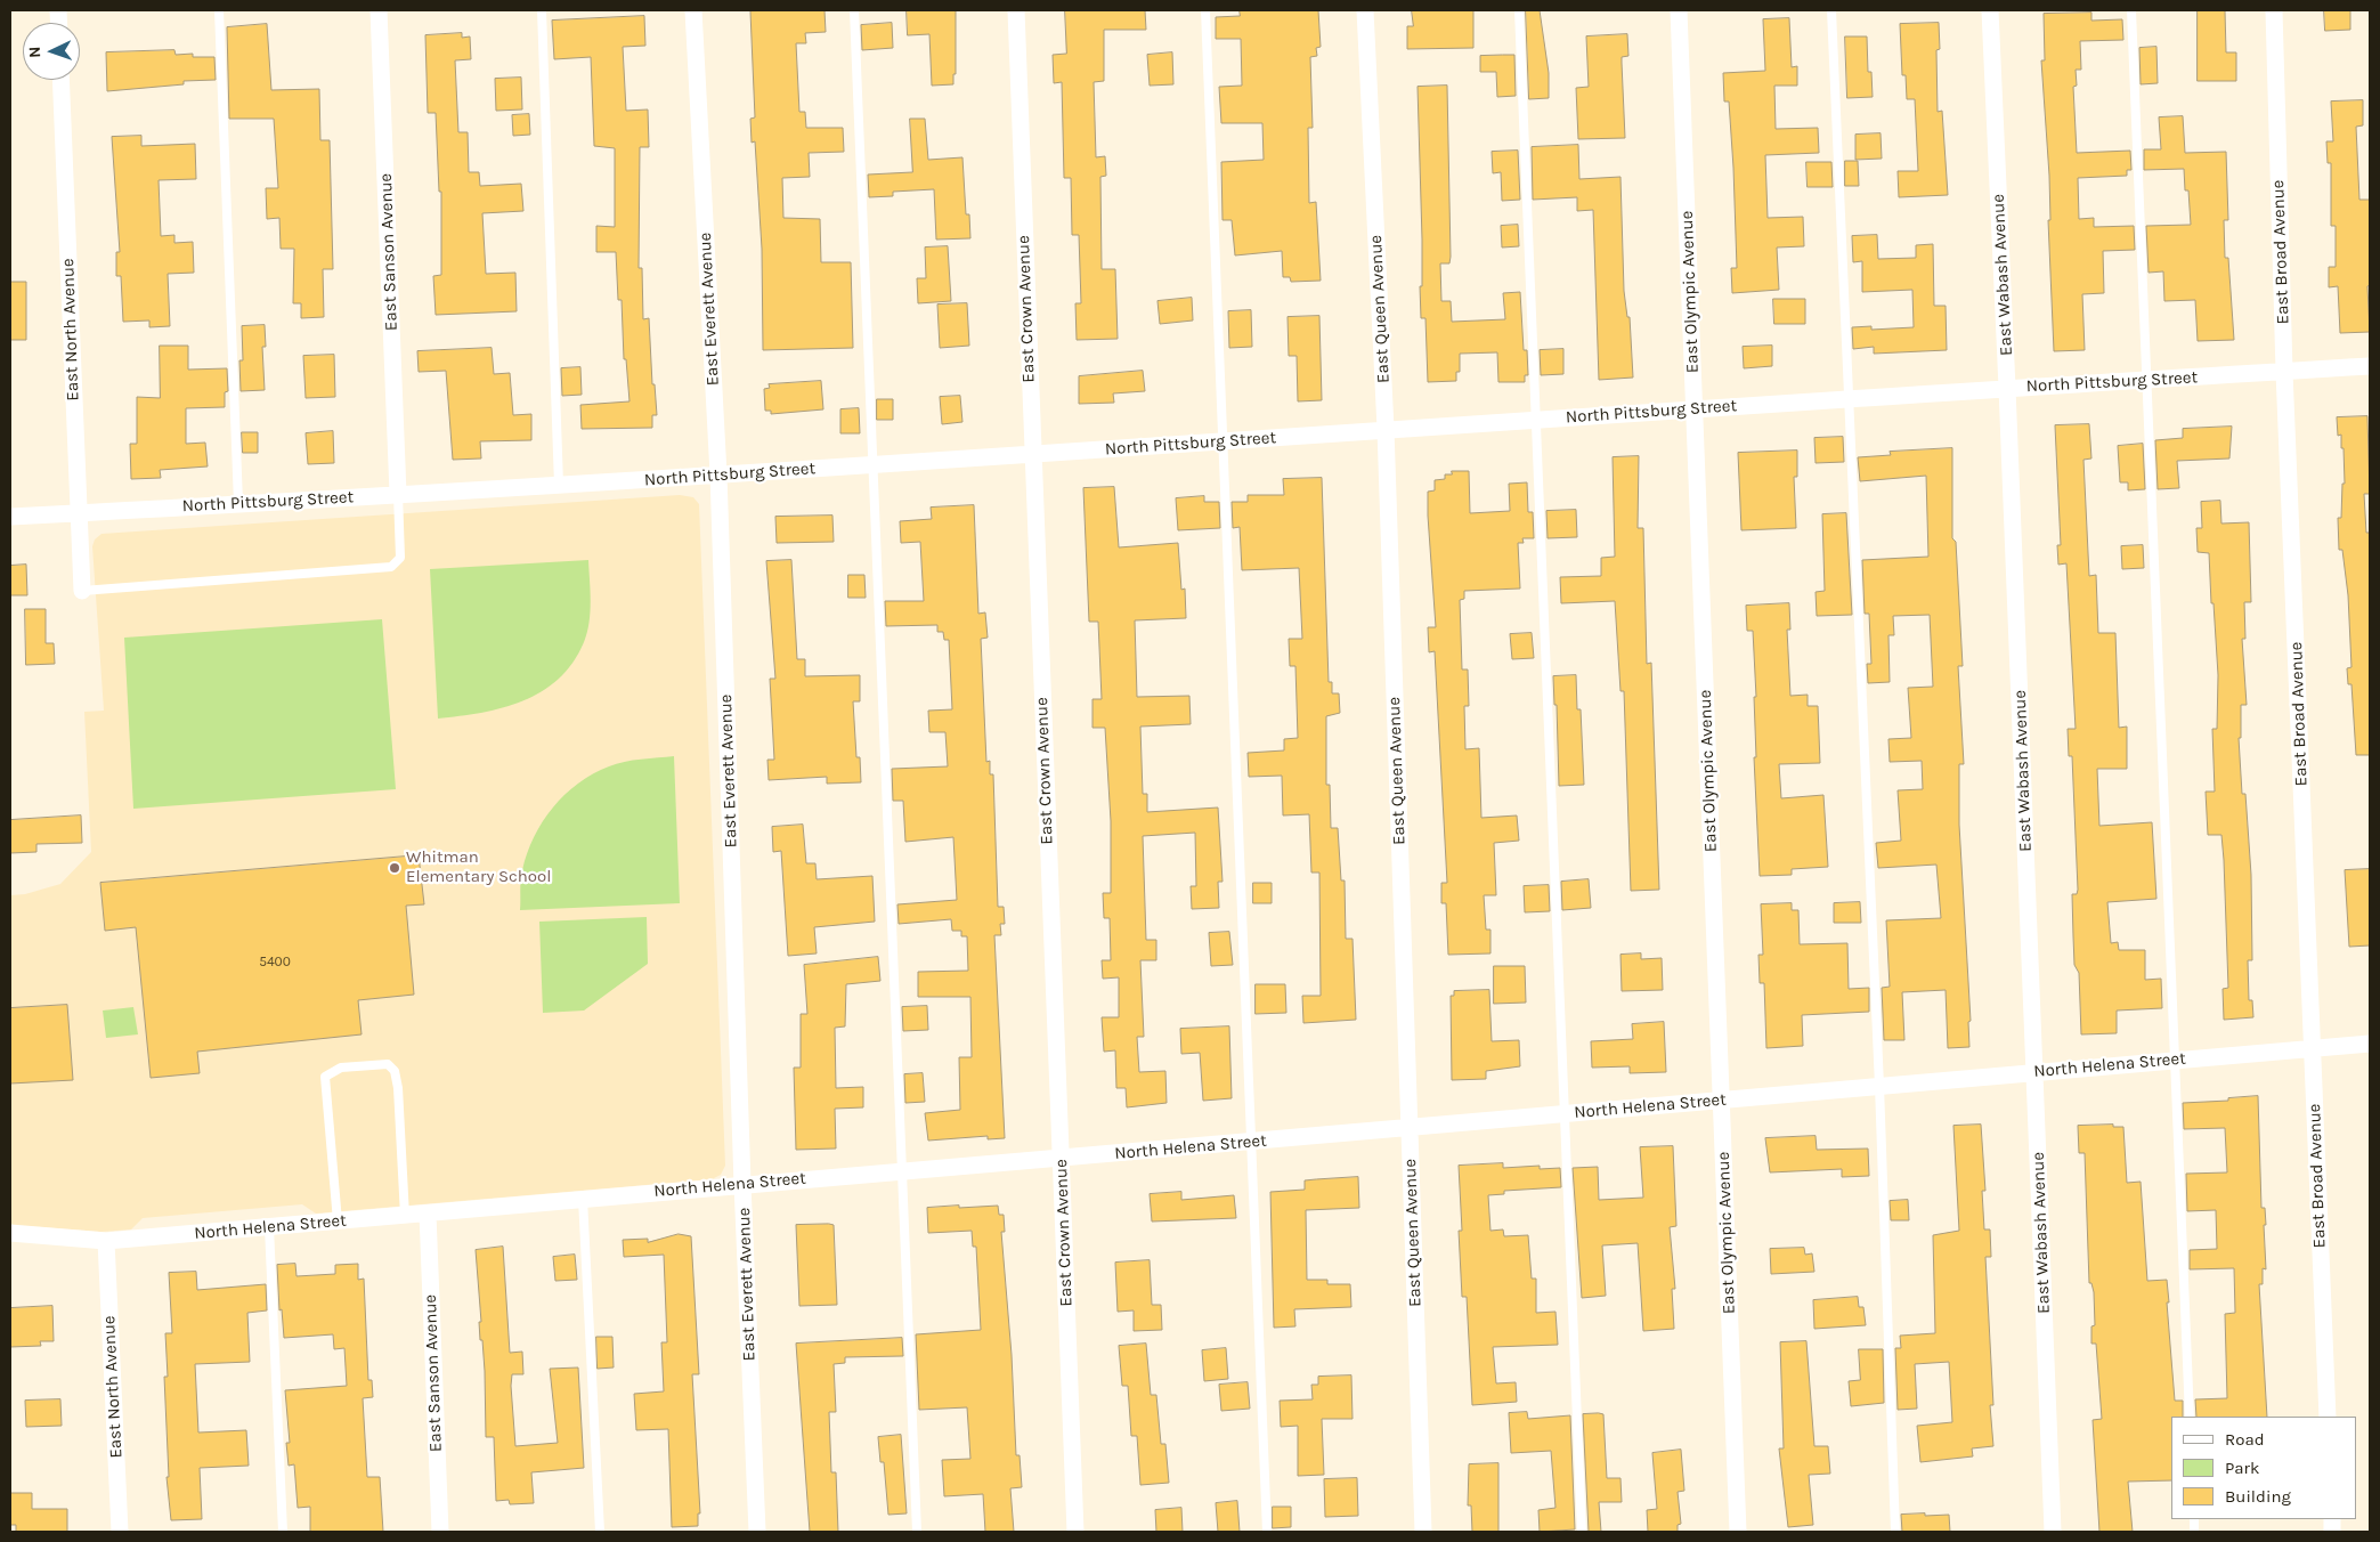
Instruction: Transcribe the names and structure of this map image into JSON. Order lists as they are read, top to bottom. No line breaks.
{"streets":{"street":["East Sanson Avenue","East Broad Avenue","East Wabash Avenue","East Olympic Avenue","East Everett Avenue","East Crown Avenue","East Queen Avenue","East North Avenue","North Pittsburg Street","North Helena Street"]},"crossings":[["East Sanson Avenue","North Pittsburg Street"],["East Sanson Avenue","North Helena Street"],["East Broad Avenue","North Pittsburg Street"],["East Broad Avenue","North Helena Street"],["East Wabash Avenue","North Pittsburg Street"],["East Wabash Avenue","North Helena Street"],["East Olympic Avenue","North Pittsburg Street"],["East Olympic Avenue","North Helena Street"],["East Everett Avenue","North Pittsburg Street"],["East Everett Avenue","North Helena Street"],["East Crown Avenue","North Pittsburg Street"],["East Crown Avenue","North Helena Street"],["East Queen Avenue","North Pittsburg Street"],["East Queen Avenue","North Helena Street"],["East North Avenue","North Pittsburg Street"],["East North Avenue","North Helena Street"]],"places":["Whitman Elementary School"],"house_numbers":["5400"],"legend":["Road","Park","Building"],"north":"left"}
